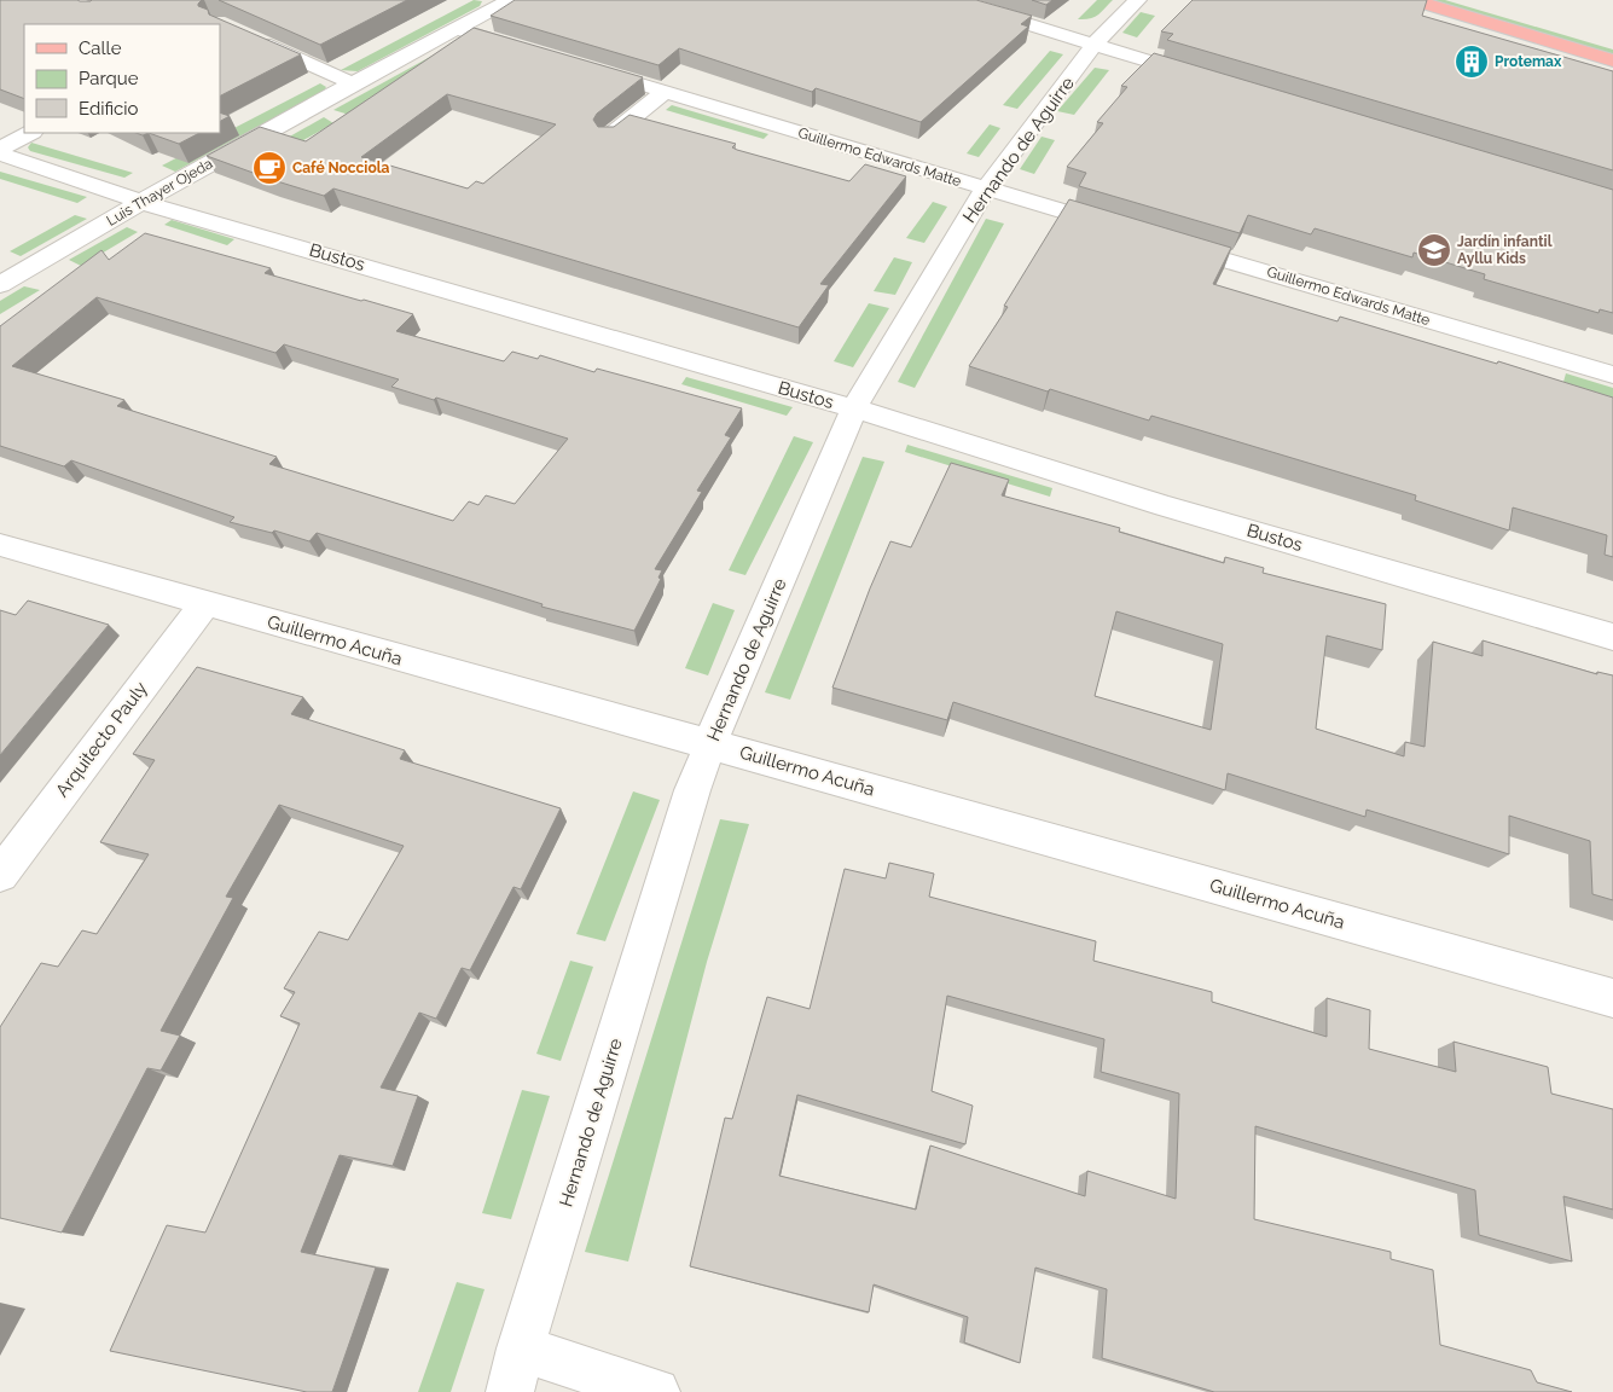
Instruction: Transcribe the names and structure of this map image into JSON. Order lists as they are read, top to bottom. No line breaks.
{"streets":{"street":["Hernando de Aguirre","Guillermo Edwards Matte","Luis Thayer Ojeda","Bustos","Guillermo Acuña","Arquitecto Pauly"]},"crossings":[["Hernando de Aguirre","Guillermo Edwards Matte"],["Hernando de Aguirre","Bustos"],["Hernando de Aguirre","Guillermo Acuña"],["Luis Thayer Ojeda","Bustos"],["Guillermo Acuña","Arquitecto Pauly"]],"places":{"building":["Protemax"],"cafe":["Café Nocciola"],"school or university":["Jardín infantil Ayllu Kids"]},"legend":["Calle","Parque","Edificio"]}
